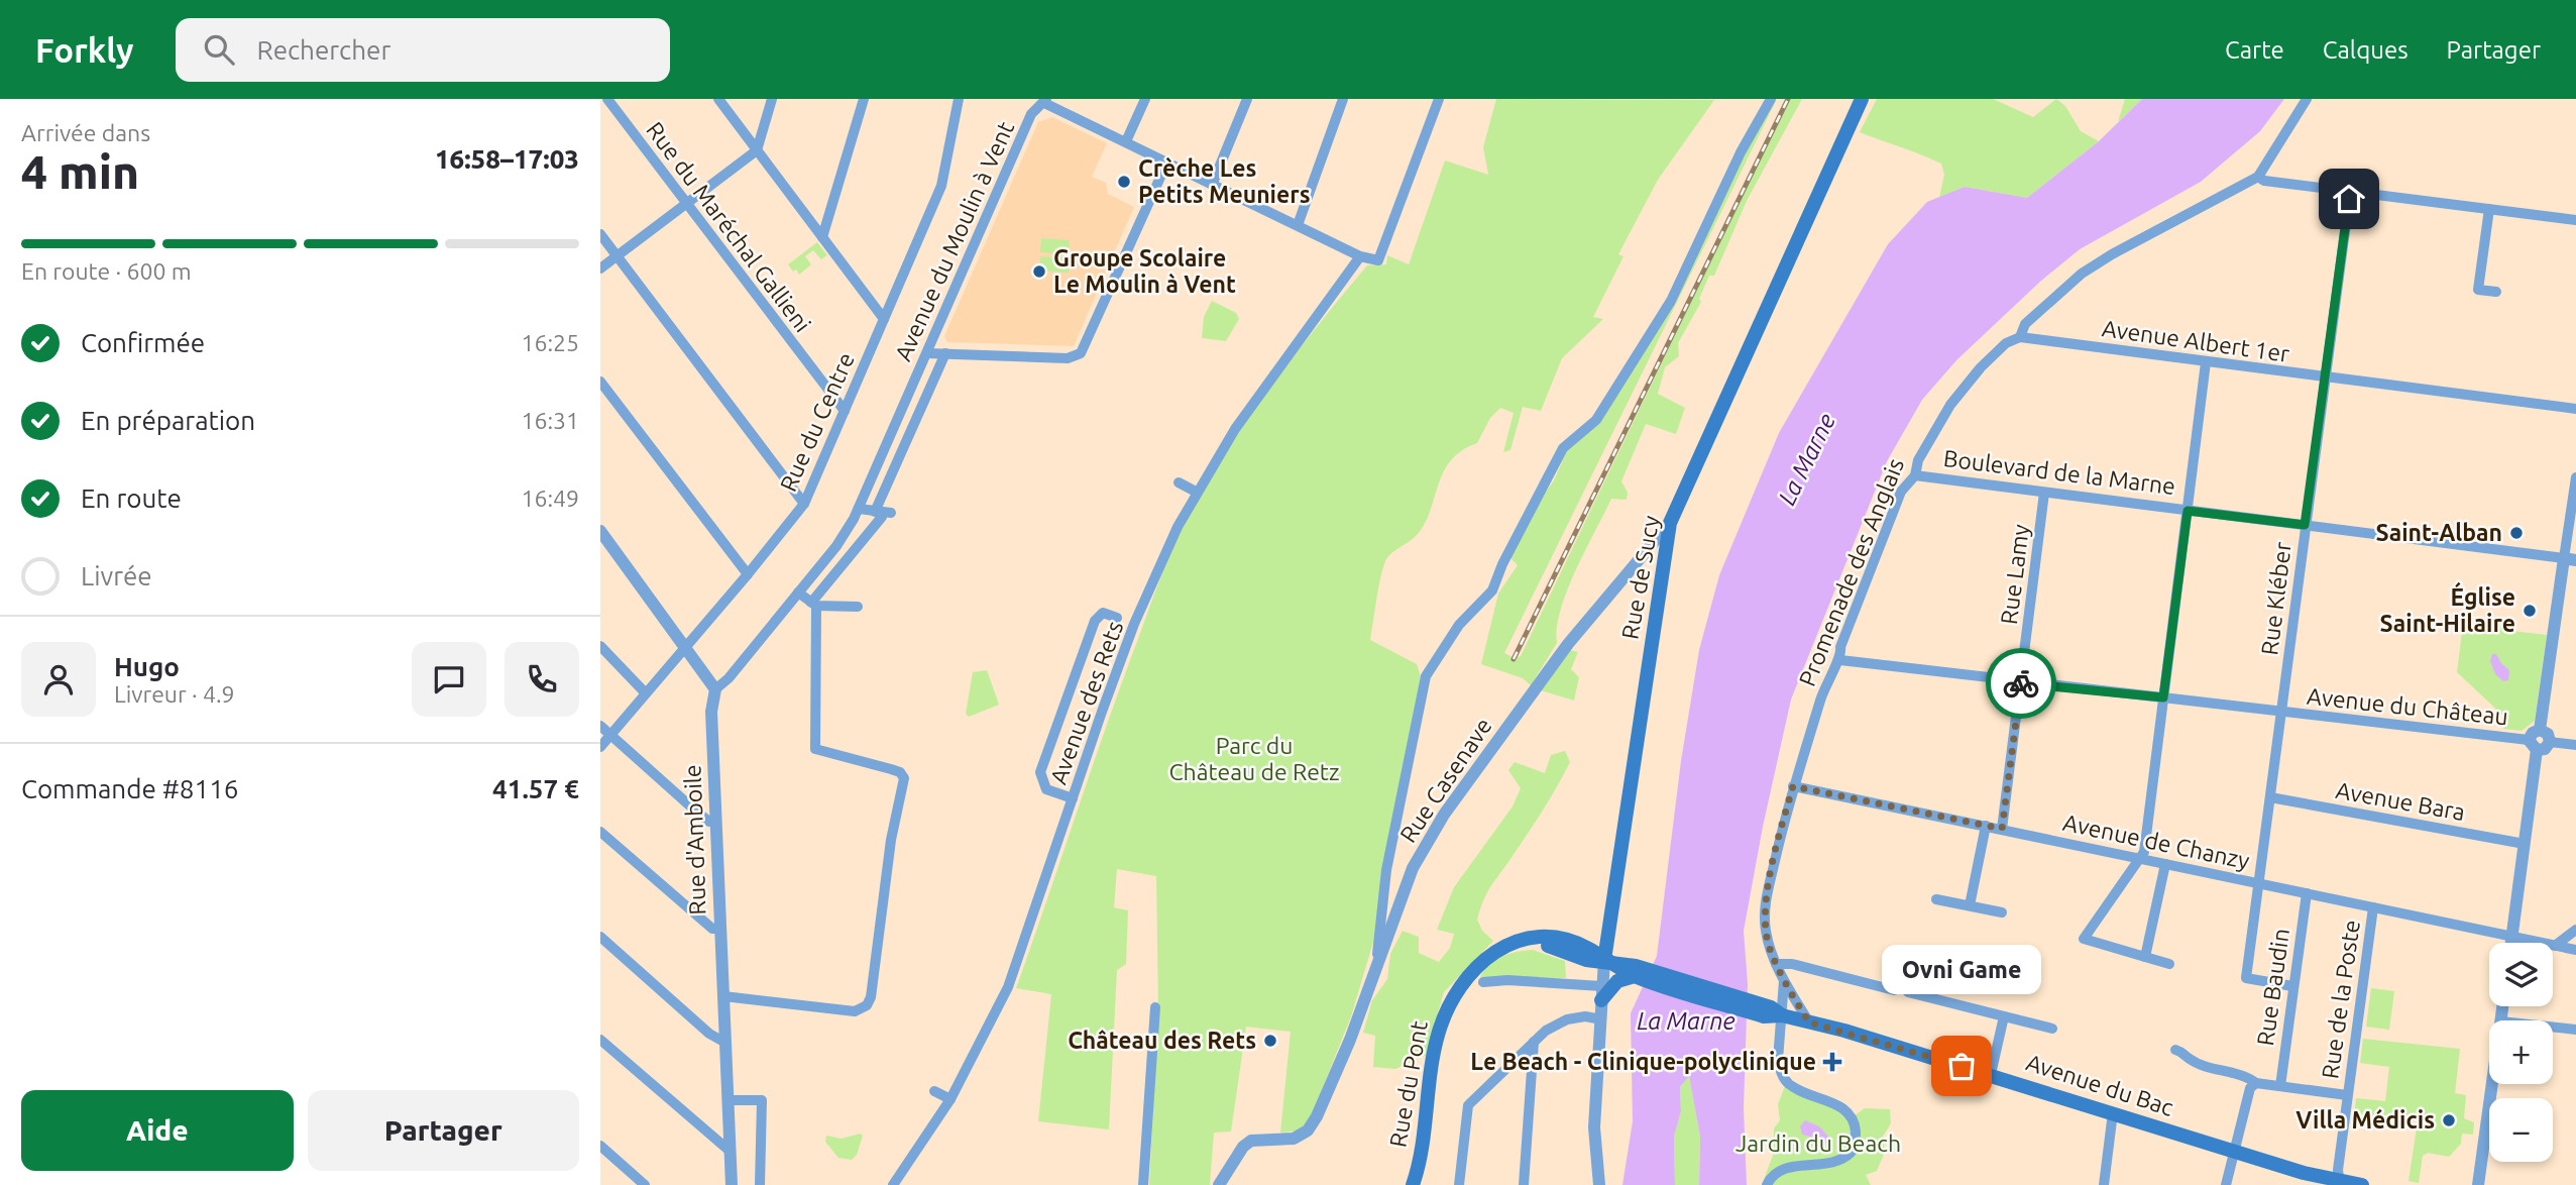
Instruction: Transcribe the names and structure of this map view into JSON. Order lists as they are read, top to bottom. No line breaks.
{"streets":{"main road":["Rue de Sucy","Rue du Pont","Avenue du Bac"],"street":["Rue du Maréchal Gallieni","Avenue du Moulin à Vent","Avenue Albert 1er","Rue du Centre","Boulevard de la Marne","Promenade des Anglais","Rue Lamy","Rue Kléber","Avenue des Rets","Avenue du Château","Rue Casenave","Avenue Bara","Rue d'Amboile","Avenue de Chanzy","Rue Baudin","Rue de la Poste"]},"crossings":[["Rue du Maréchal Gallieni","Rue du Centre"],["Avenue du Moulin à Vent","Avenue des Rets"],["Avenue du Moulin à Vent","Rue d'Amboile"],["Avenue Albert 1er","Promenade des Anglais"],["Avenue Albert 1er","Rue Kléber"],["Boulevard de la Marne","Promenade des Anglais"],["Boulevard de la Marne","Rue Lamy"],["Boulevard de la Marne","Rue Kléber"],["Promenade des Anglais","Avenue du Château"],["Promenade des Anglais","Avenue de Chanzy"],["Promenade des Anglais","Avenue du Bac"],["Rue Lamy","Avenue du Château"],["Rue Lamy","Avenue de Chanzy"],["Rue de Sucy","Rue Casenave"],["Rue de Sucy","Rue du Pont"],["Rue Kléber","Avenue du Château"],["Rue Kléber","Avenue Bara"],["Rue Kléber","Avenue de Chanzy"],["Rue Kléber","Rue Baudin"],["Avenue de Chanzy","Rue Baudin"],["Avenue de Chanzy","Rue de la Poste"],["Rue de la Poste","Avenue du Bac"],["Rue du Pont","Avenue du Bac"]],"water":["La Marne"],"parks":["Parc du Château de Retz","Jardin du Beach"],"places":{"other":["Crèche Les Petits Meuniers","Groupe Scolaire Le Moulin à Vent","Saint-Alban","Église Saint-Hilaire","Château des Rets","Ovni Game","Villa Médicis"],"health":["Le Beach - Clinique-polyclinique"]},"page":{"header":"Forkly","search":"Rechercher","nav":["Carte","Calques","Partager"],"heading":["4 min","Arrivée dans","16:58–17:03"],"panel":["Hugo","Livreur · 4.9","Commande #8116","41.57 €"],"bar":"En route · 600 m","list":[["Confirmée","16:25"],["En préparation","16:31"],["En route","16:49"],"Livrée"],"map_buttons":["+","−"],"bubble":"Ovni Game","buttons":["Aide","Partager"]}}
